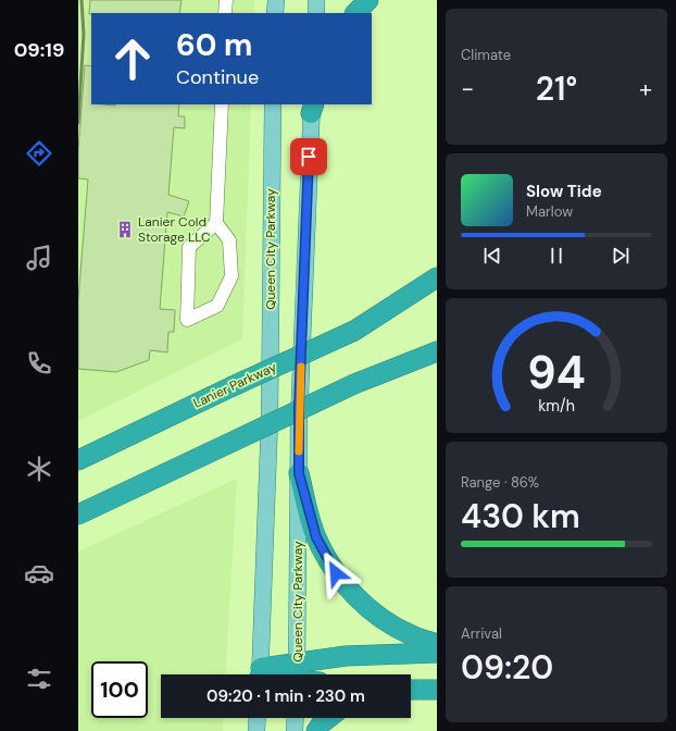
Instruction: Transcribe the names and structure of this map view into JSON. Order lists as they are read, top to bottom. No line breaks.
{"streets":{"highway":["Lanier Parkway"],"main road":["Queen City Parkway"]},"places":{"building":["Lanier Cold Storage LLC"]},"page":{"tabs":"09:19","tile":["Climate",["Range · 86%","430 km"],["Arrival","09:20"]],"turn":["60 m","Continue"],"heat":["−","21°","+"],"song":["Slow Tide","Marlow"],"limit":"100","trip":"09:20 · 1 min · 230 m","gauge":["94","km/h"]}}
